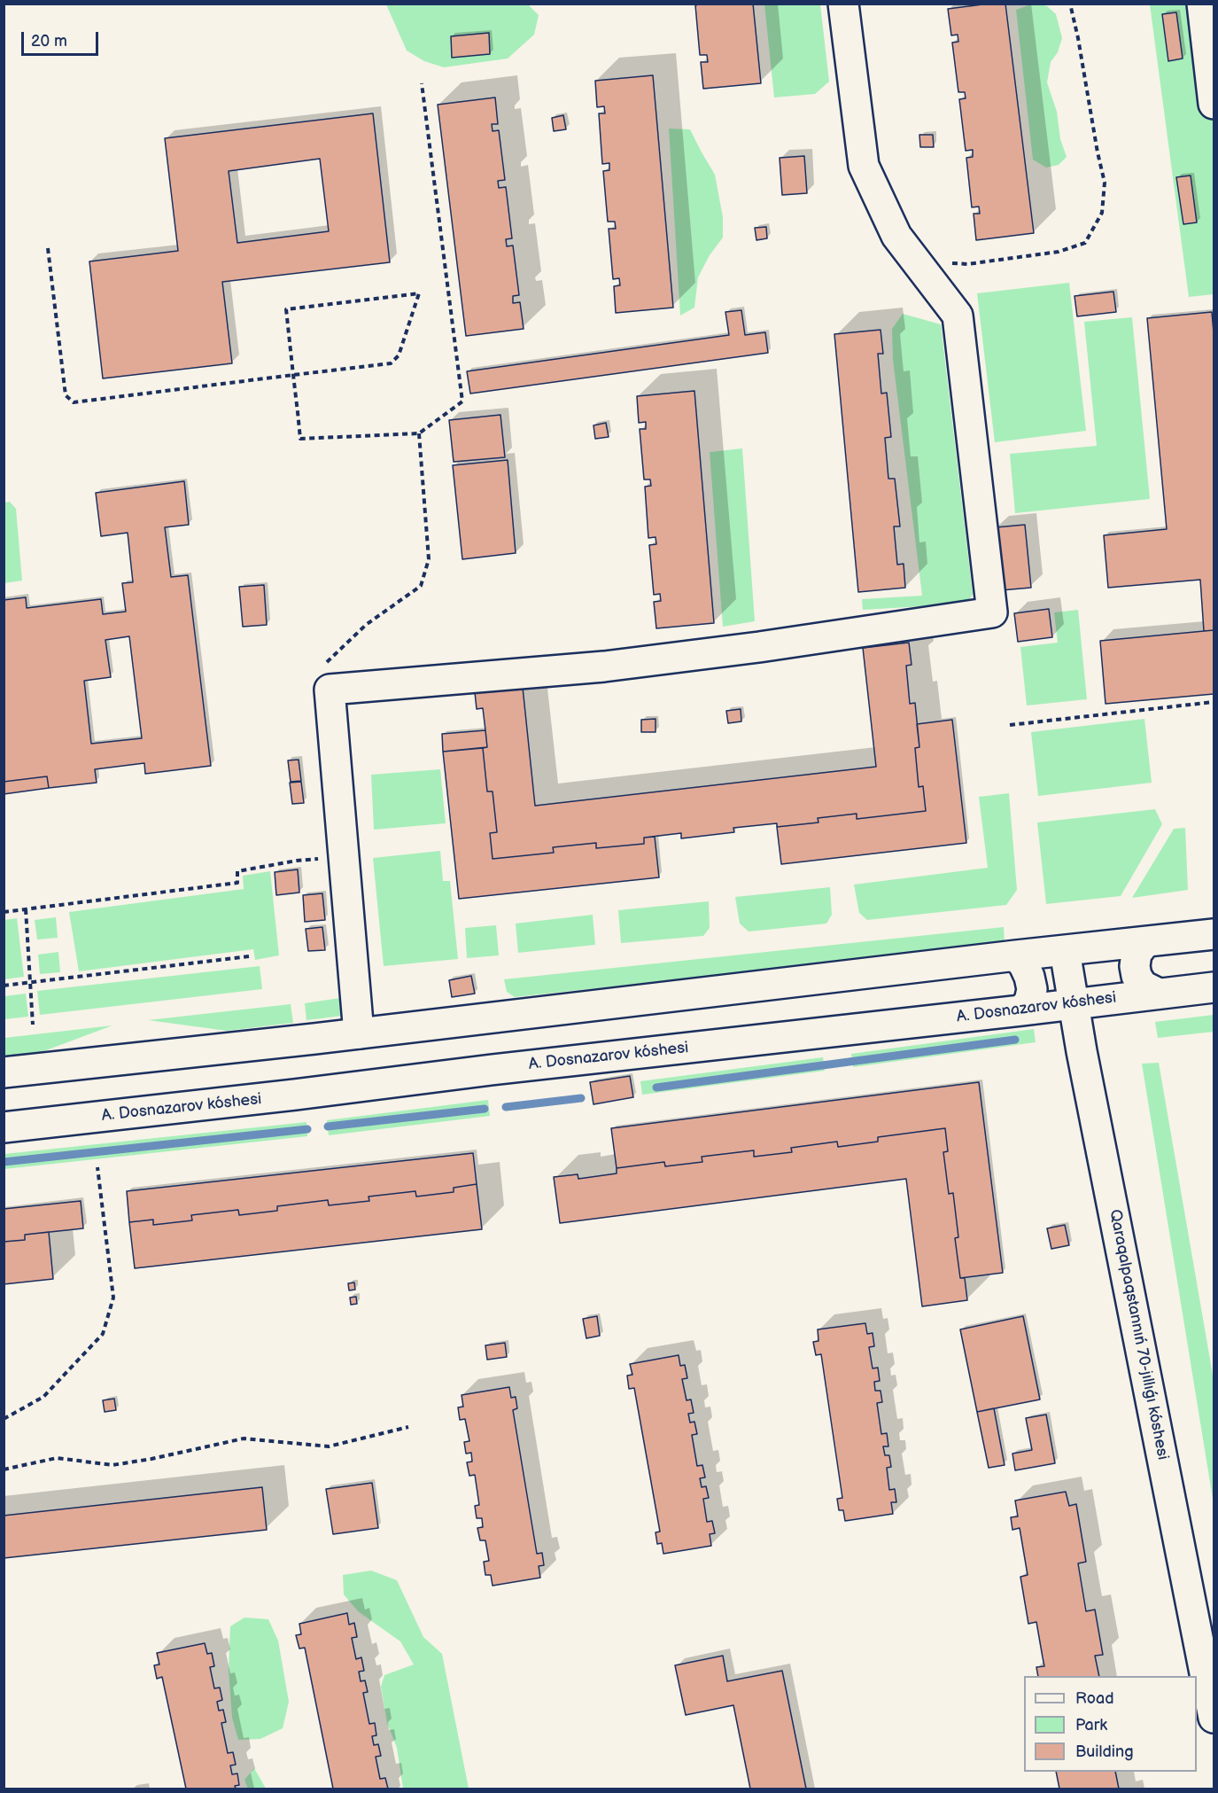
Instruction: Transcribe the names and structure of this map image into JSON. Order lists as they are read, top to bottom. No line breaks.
{"streets":{"main road":["A. Dosnazarov kóshesi","Qaraqalpaqstannıń 70-jıllıǵı kóshesi"]},"crossings":[["A. Dosnazarov kóshesi","Qaraqalpaqstannıń 70-jıllıǵı kóshesi"]],"legend":["Road","Park","Building"],"scale_bar":"20 m"}
